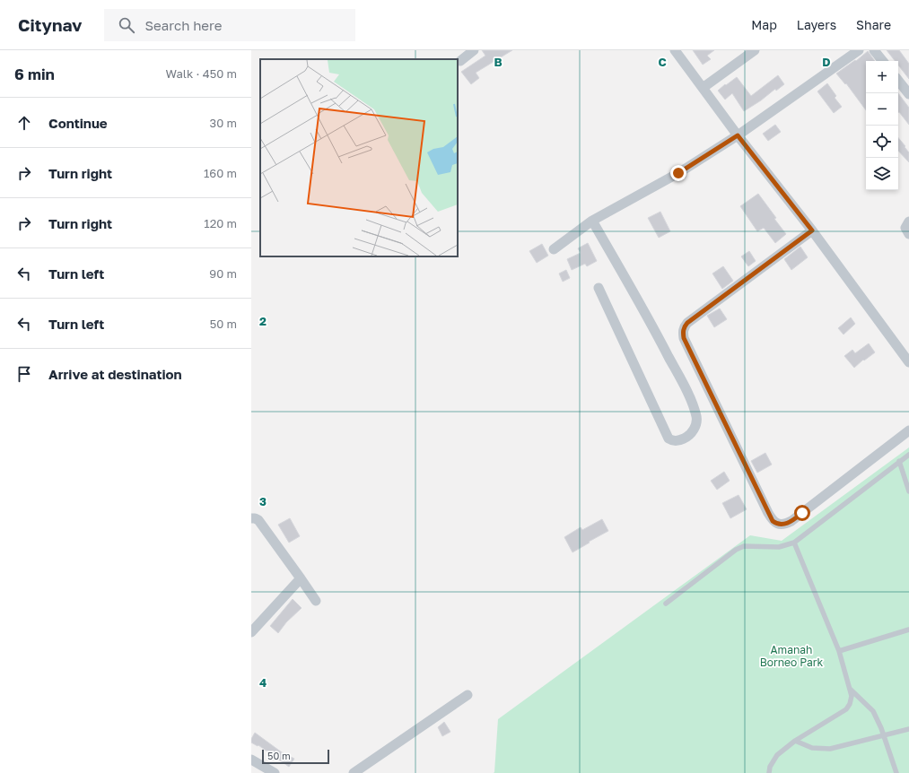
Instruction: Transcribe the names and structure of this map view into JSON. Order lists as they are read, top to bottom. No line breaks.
{"parks":["Amanah Borneo Park"],"scale_bar":"50 m","page":{"header":"Citynav","search":"Search here","nav":["Map","Layers","Share"],"heading":["6 min","Walk · 450 m"],"map_buttons":["+","−"],"list":[["Continue","30 m"],["Turn right","160 m"],["Turn right","120 m"],["Turn left","90 m"],["Turn left","50 m"],"Arrive at destination"],"scale":"50 m"},"grid":{"columns":["B","C","D"],"rows":["2","3","4"]}}
